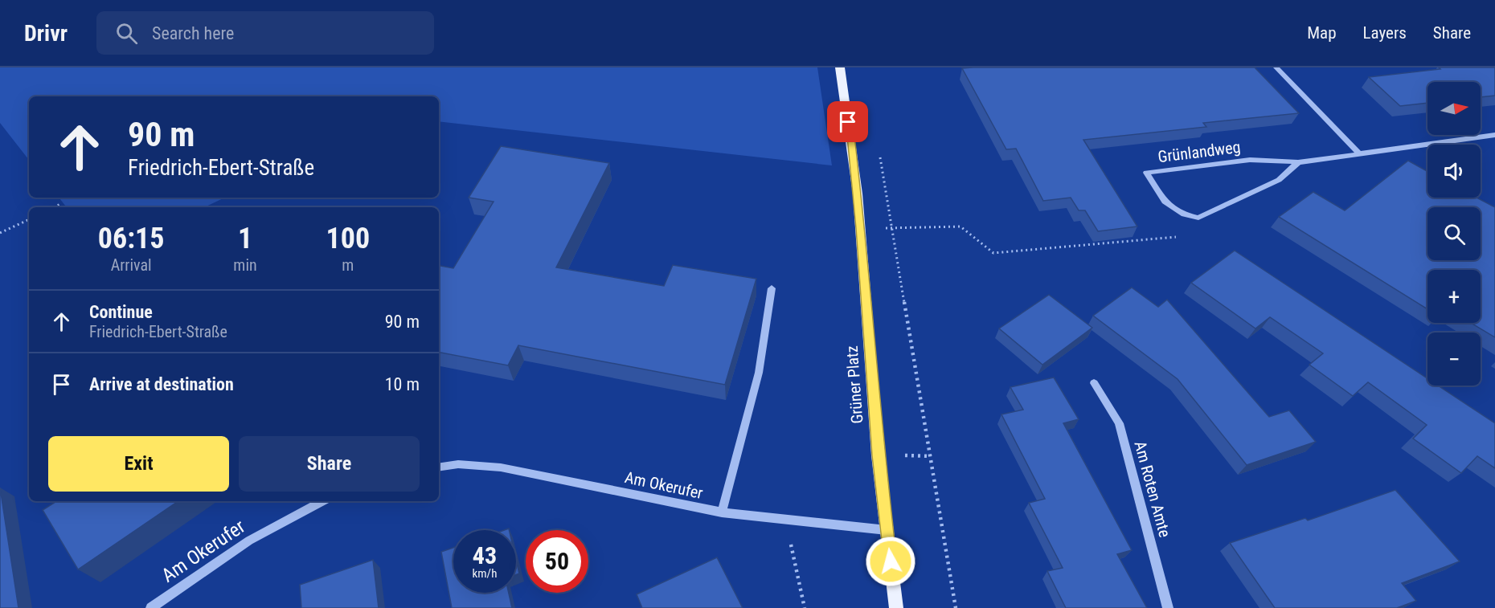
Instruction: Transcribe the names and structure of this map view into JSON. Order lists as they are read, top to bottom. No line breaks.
{"streets":{"main road":["Grüner Platz"],"street":["Grünlandweg","Am Okerufer","Am Roten Amte"]},"crossings":[["Grüner Platz","Am Okerufer"]],"north":"right","page":{"header":"Drivr","search":"Search here","nav":["Map","Layers","Share"],"map_buttons":["+","−"],"turn":["90 m","Friedrich-Ebert-Straße"],"eta":["06:15","Arrival","1","min","100","m"],"list":[{"name":"Continue","note":"Friedrich-Ebert-Straße","value":"90 m"},{"name":"Arrive at destination","value":"10 m"}],"buttons":["Exit","Share"],"speed":"43 km/h","limit":"50"}}
